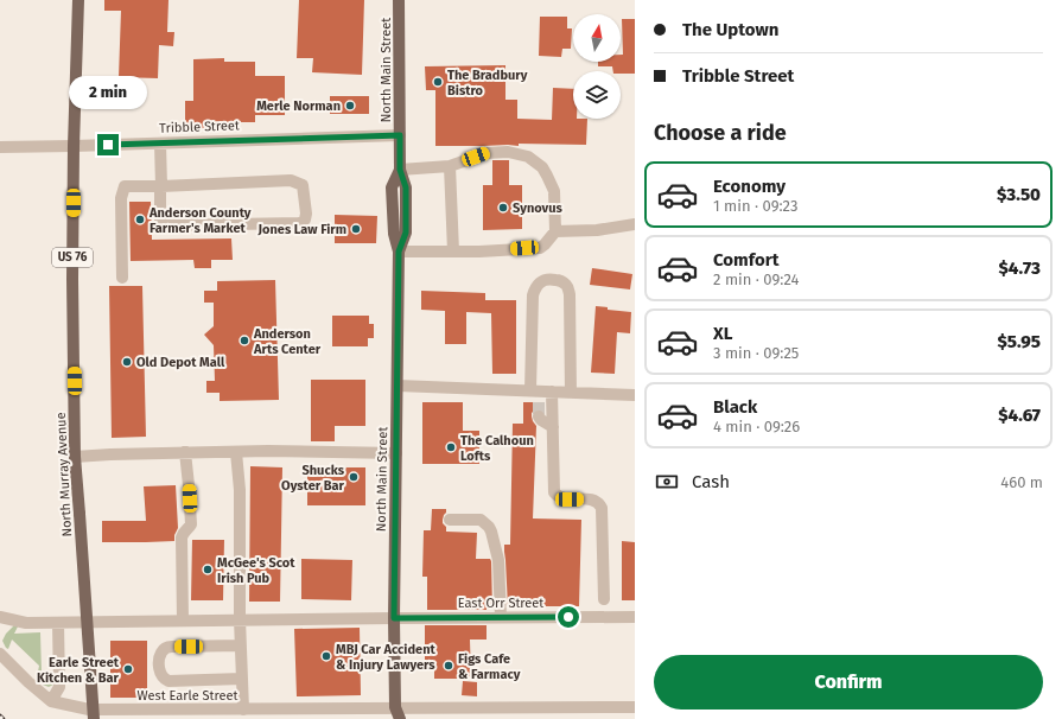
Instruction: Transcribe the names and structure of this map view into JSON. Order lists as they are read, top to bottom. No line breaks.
{"streets":{"main road":["North Main Street","US 76","North Murray Avenue"],"street":["Tribble Street","East Orr Street","West Earle Street"]},"crossings":[["North Main Street","Tribble Street"],["North Main Street","East Orr Street"],["North Main Street","West Earle Street"],["Tribble Street","North Murray Avenue"]],"places":["The Bradbury Bistro","Merle Norman","Synovus","Anderson County Farmer's Market","Jones Law Firm","Anderson Arts Center","Old Depot Mall","The Calhoun Lofts","Shucks Oyster Bar","McGee's Scot Irish Pub","MBJ Car Accident & Injury Lawyers","Figs Cafe & Farmacy","Earle Street Kitchen & Bar"],"north":"top","page":{"banner":["The Uptown","Tribble Street"],"bubble":"2 min","heading":"Choose a ride","list":[{"name":"Economy","note":"1 min · 09:23","value":"$3.50"},{"name":"Comfort","note":"2 min · 09:24","value":"$4.73"},{"name":"XL","note":"3 min · 09:25","value":"$5.95"},{"name":"Black","note":"4 min · 09:26","value":"$4.67"}],"pay":["Cash","460 m"],"buttons":"Confirm"}}
